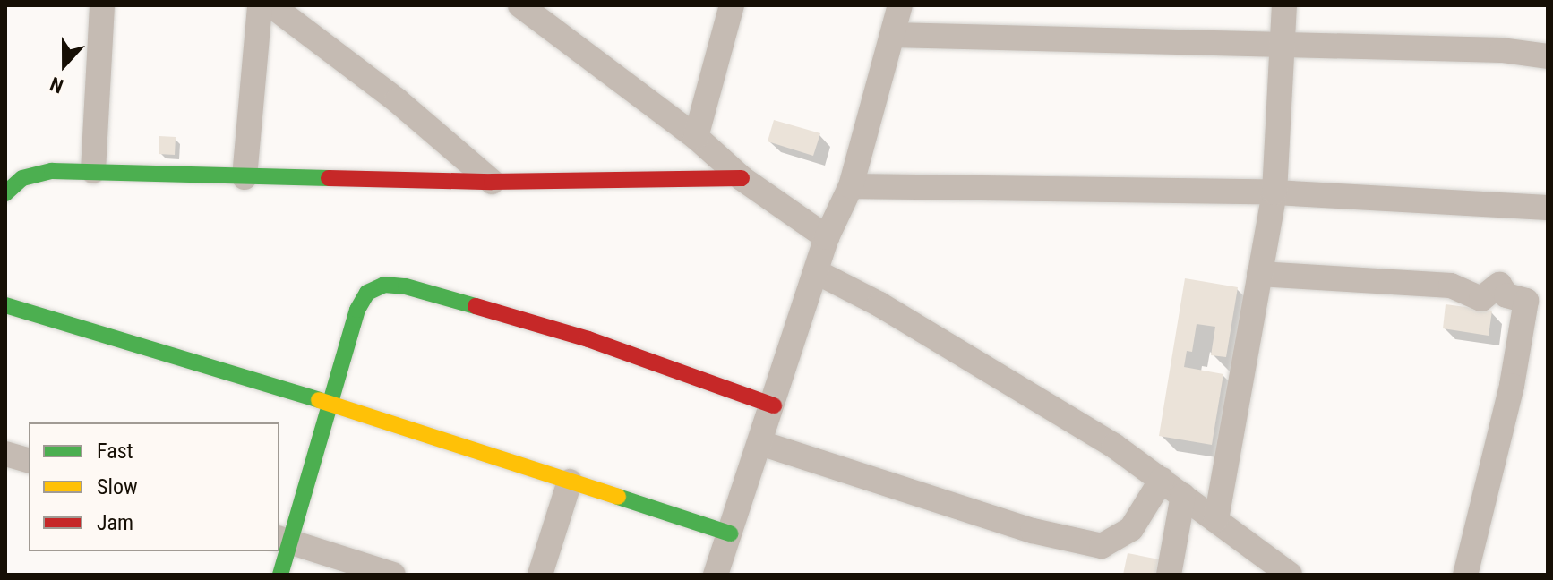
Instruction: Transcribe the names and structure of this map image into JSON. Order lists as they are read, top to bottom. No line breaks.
{"legend":["Fast","Slow","Jam"],"north":"bottom"}
